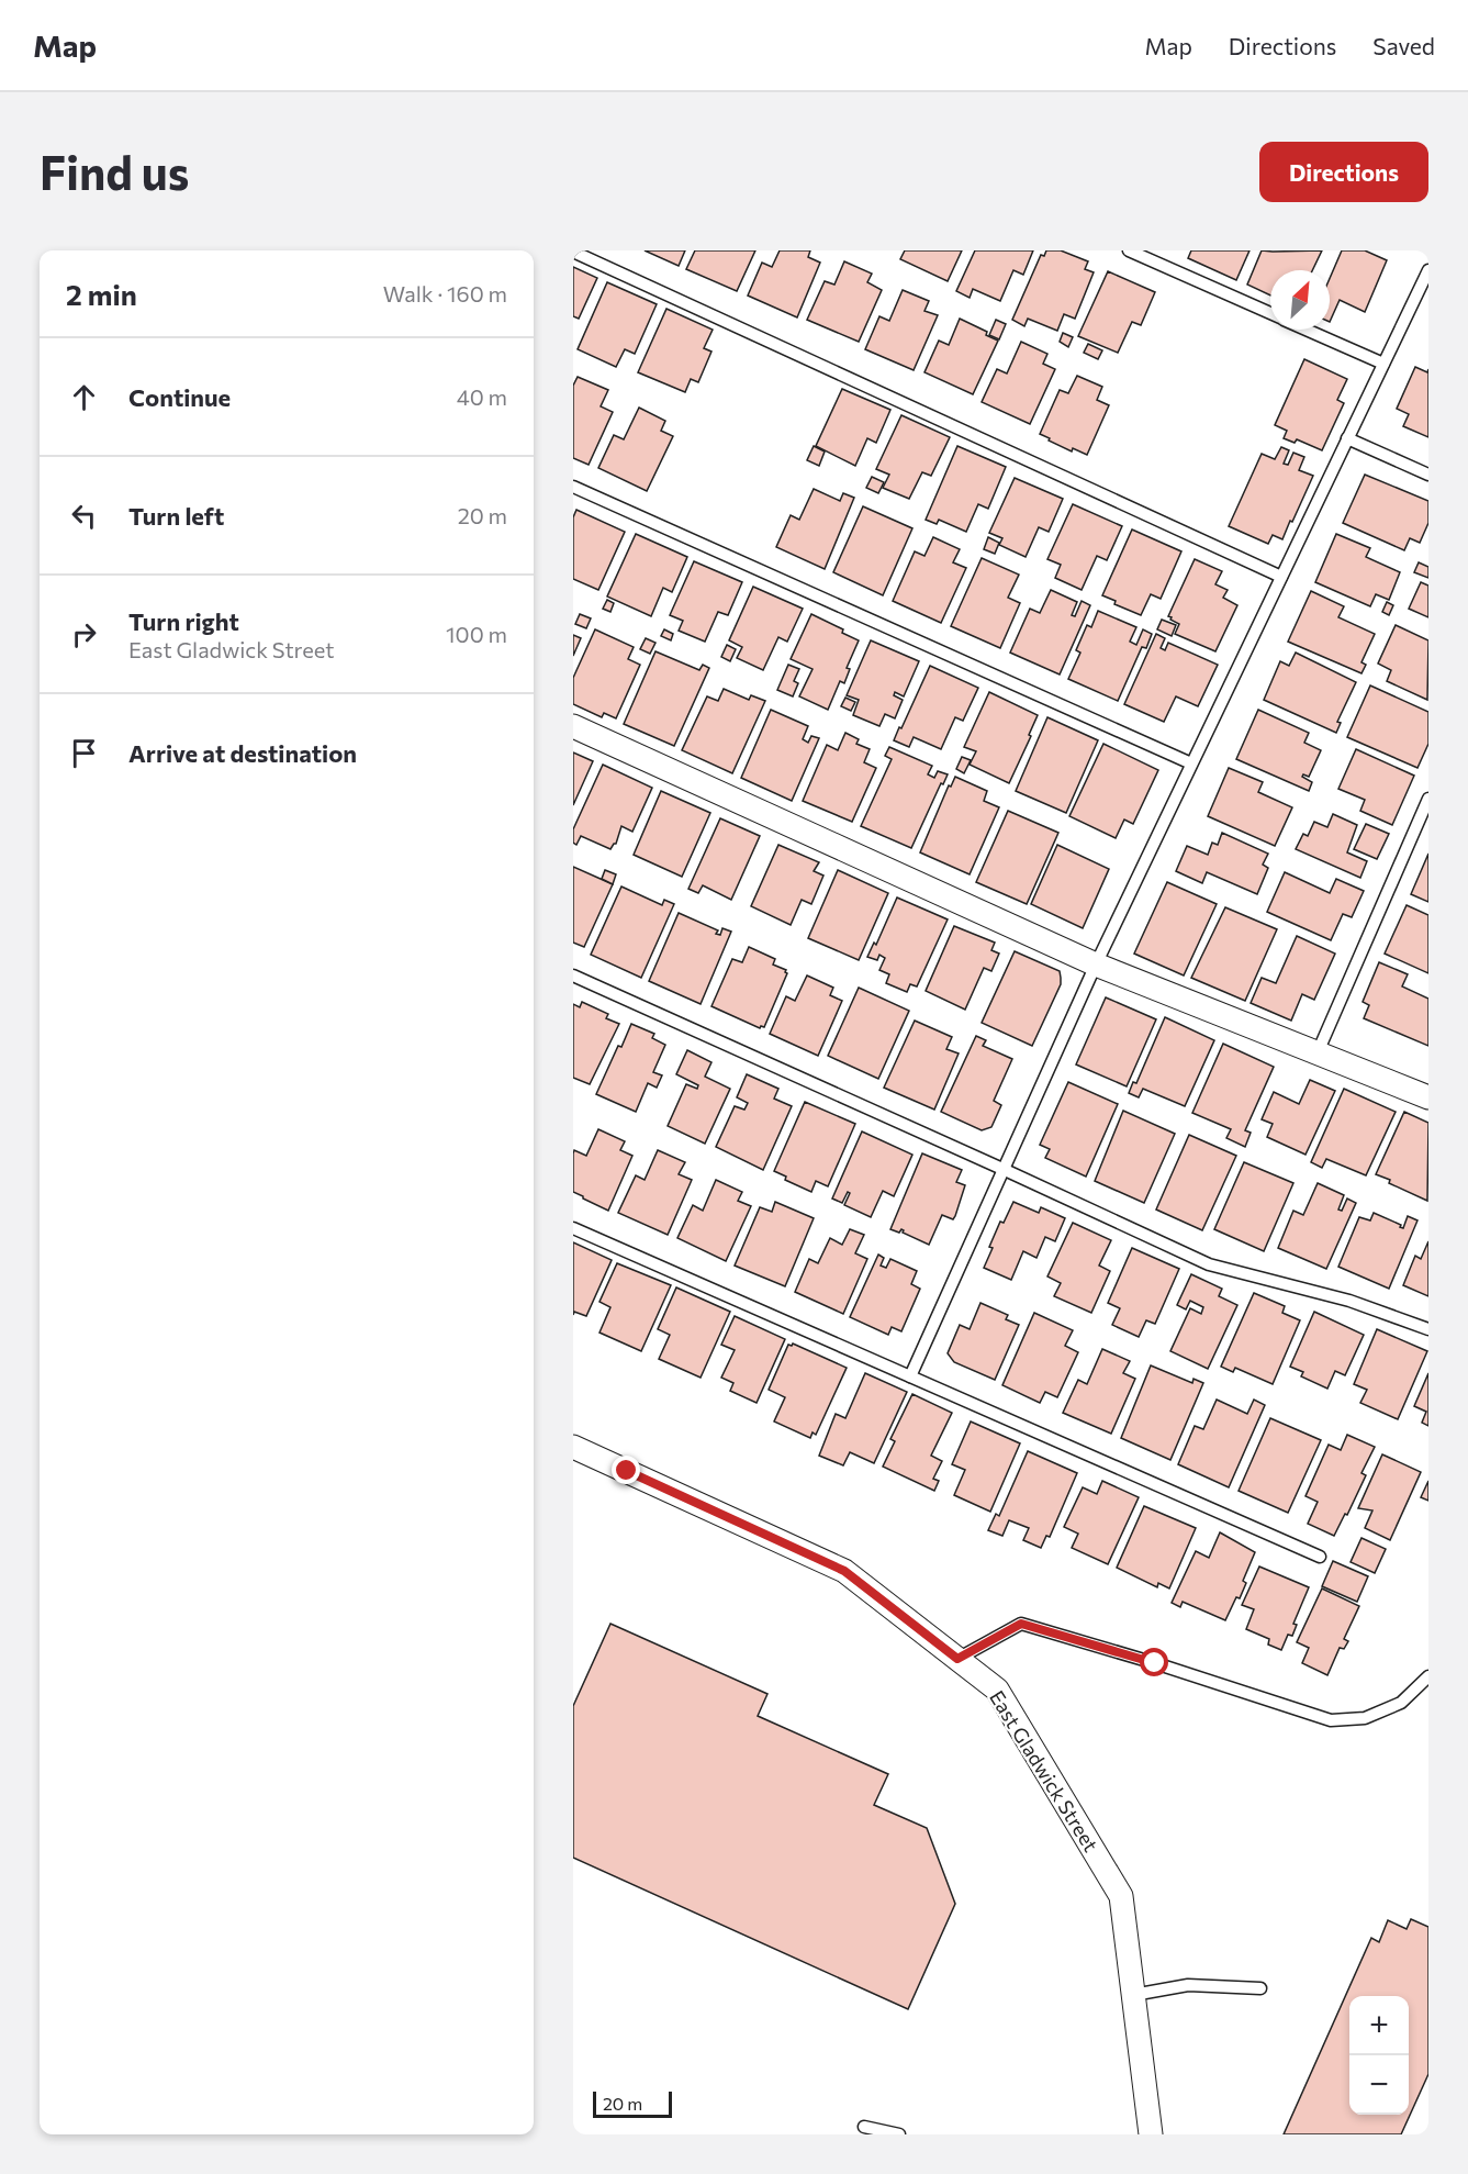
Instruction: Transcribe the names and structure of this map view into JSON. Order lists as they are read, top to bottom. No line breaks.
{"streets":{"street":["East Gladwick Street"]},"scale_bar":"20 m","north":"top right","page":{"header":"Map","nav":["Map","Directions","Saved"],"buttons":"Directions","title":"Find us","heading":["2 min","Walk · 160 m"],"list":[["Continue","40 m"],["Turn left","20 m"],["Turn right","East Gladwick Street","100 m"],"Arrive at destination"],"map_buttons":["+","−"],"scale":"20 m"}}
